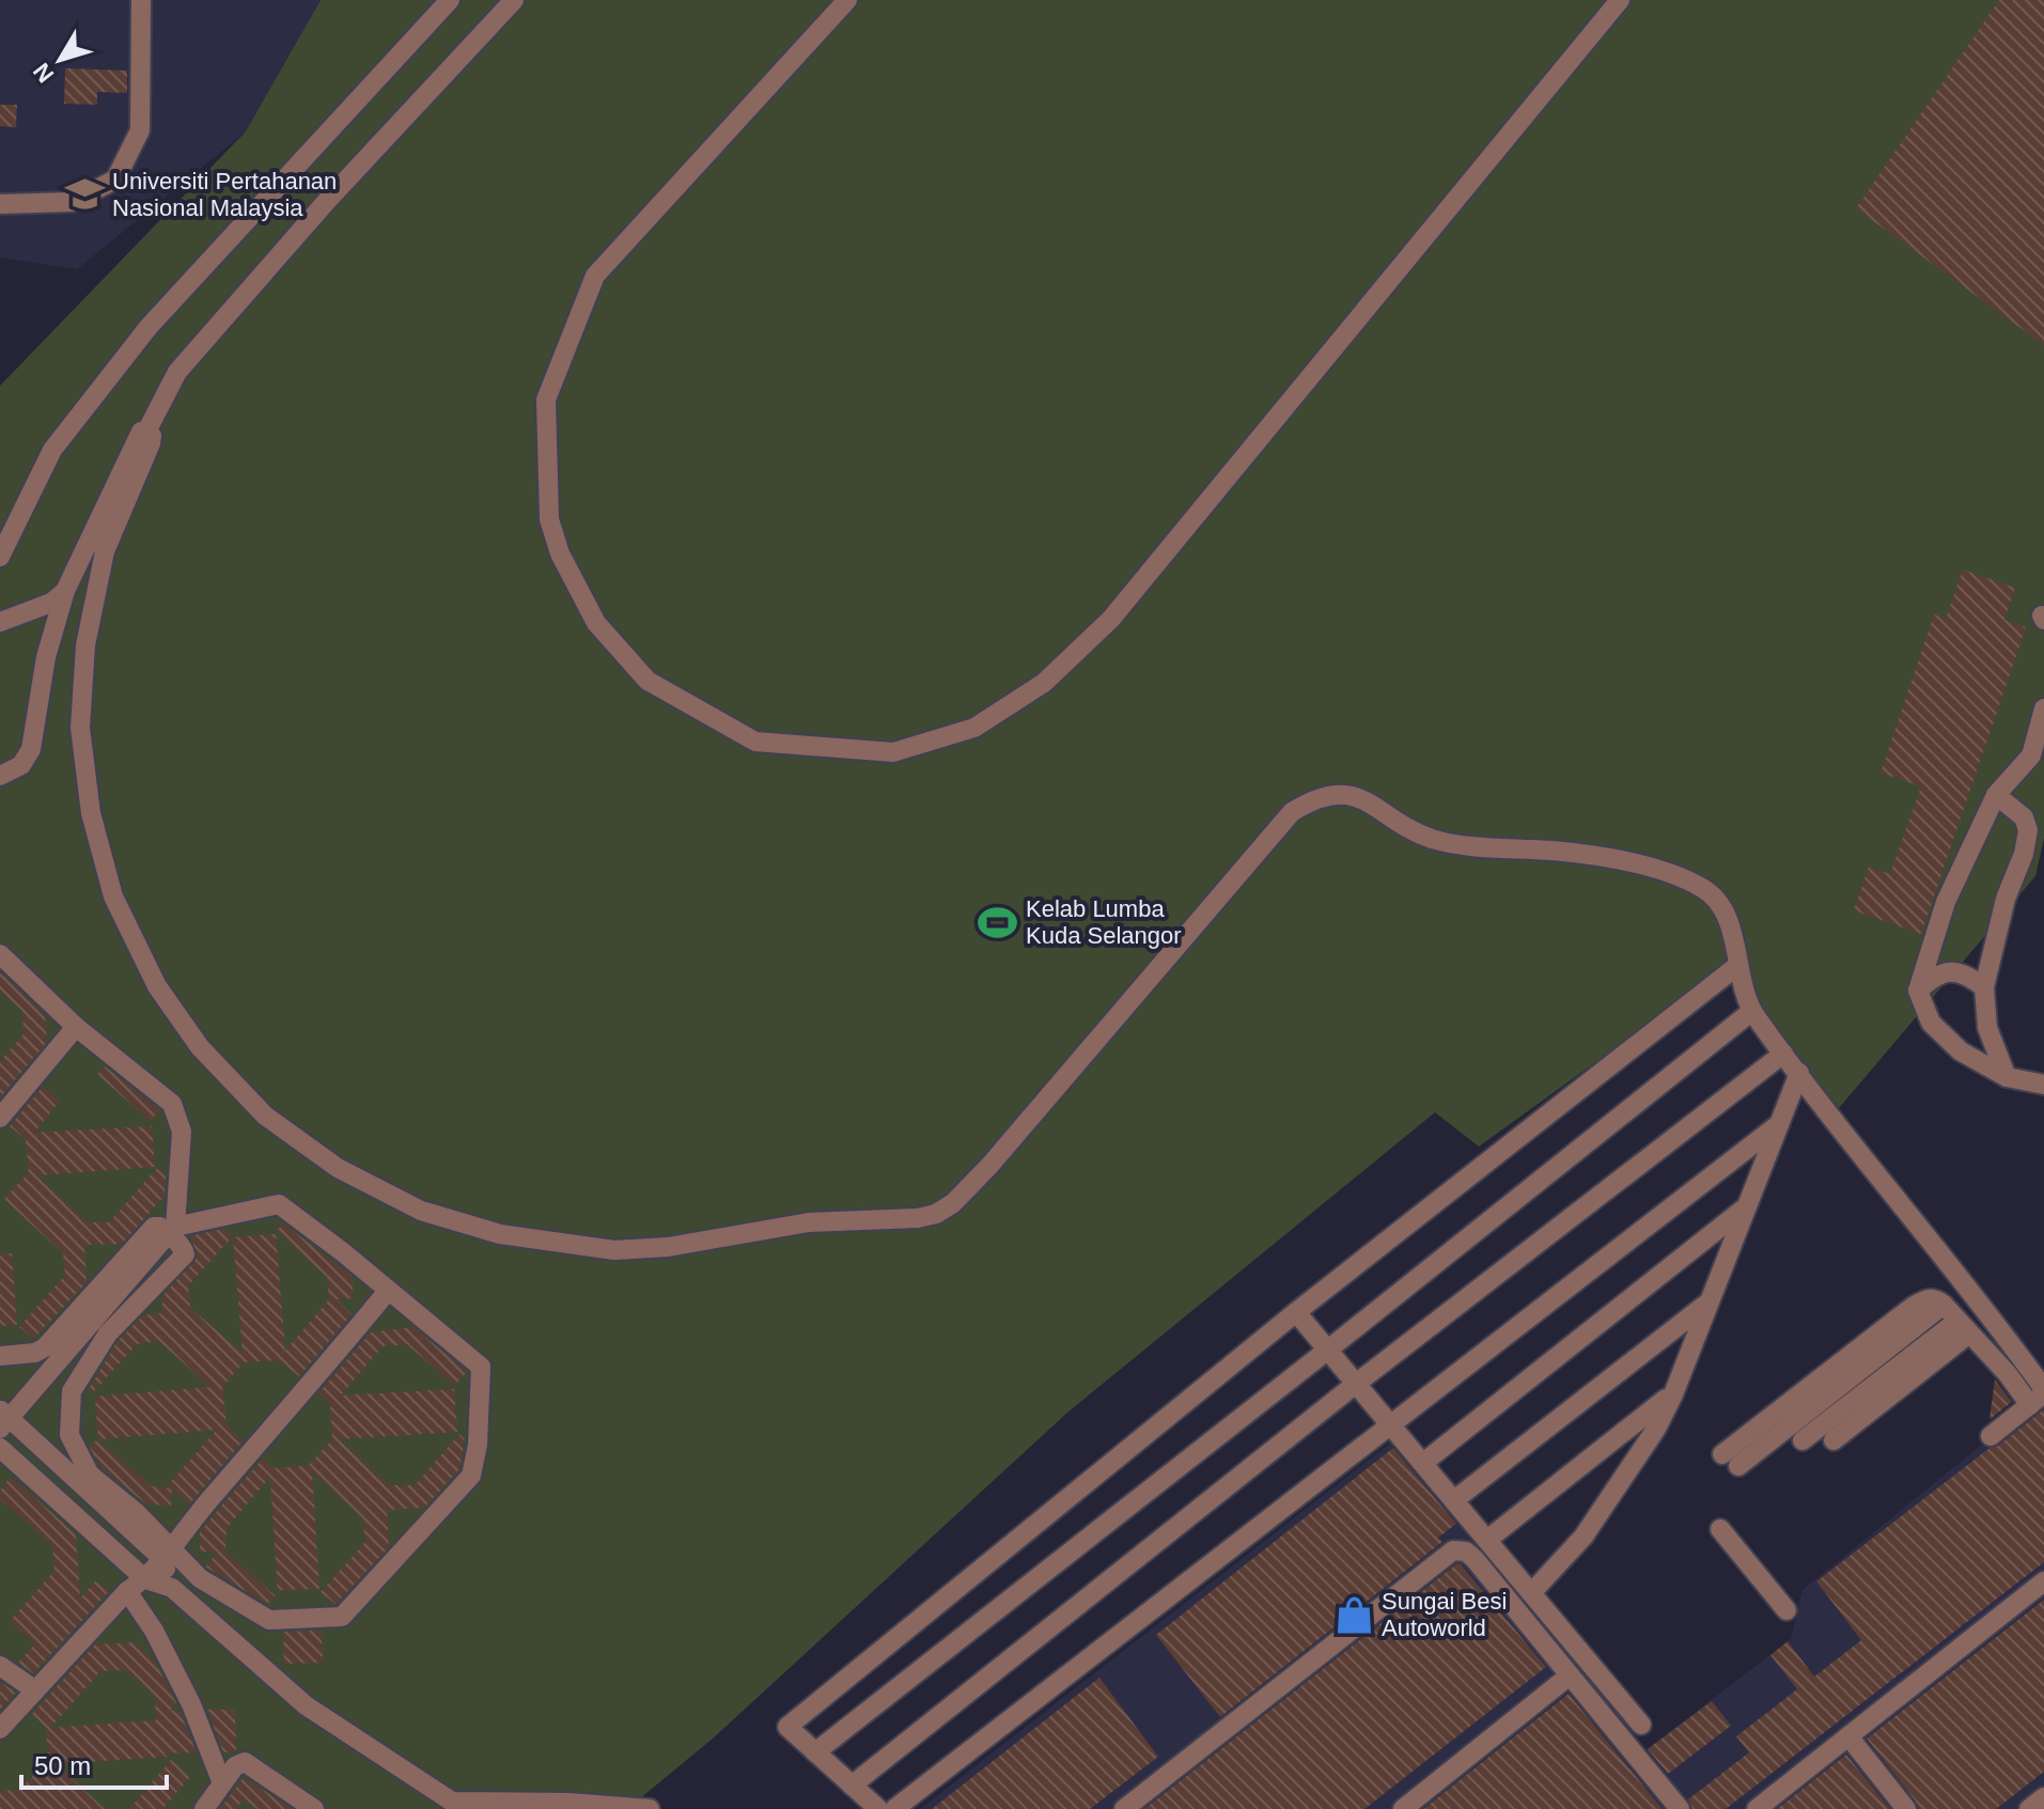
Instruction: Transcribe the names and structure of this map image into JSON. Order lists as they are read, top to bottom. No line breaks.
{"places":{"school or university":["Universiti Pertahanan Nasional Malaysia"],"sports":["Kelab Lumba Kuda Selangor"],"shop":["Sungai Besi Autoworld"]},"scale_bar":"50 m","north":"bottom left"}
